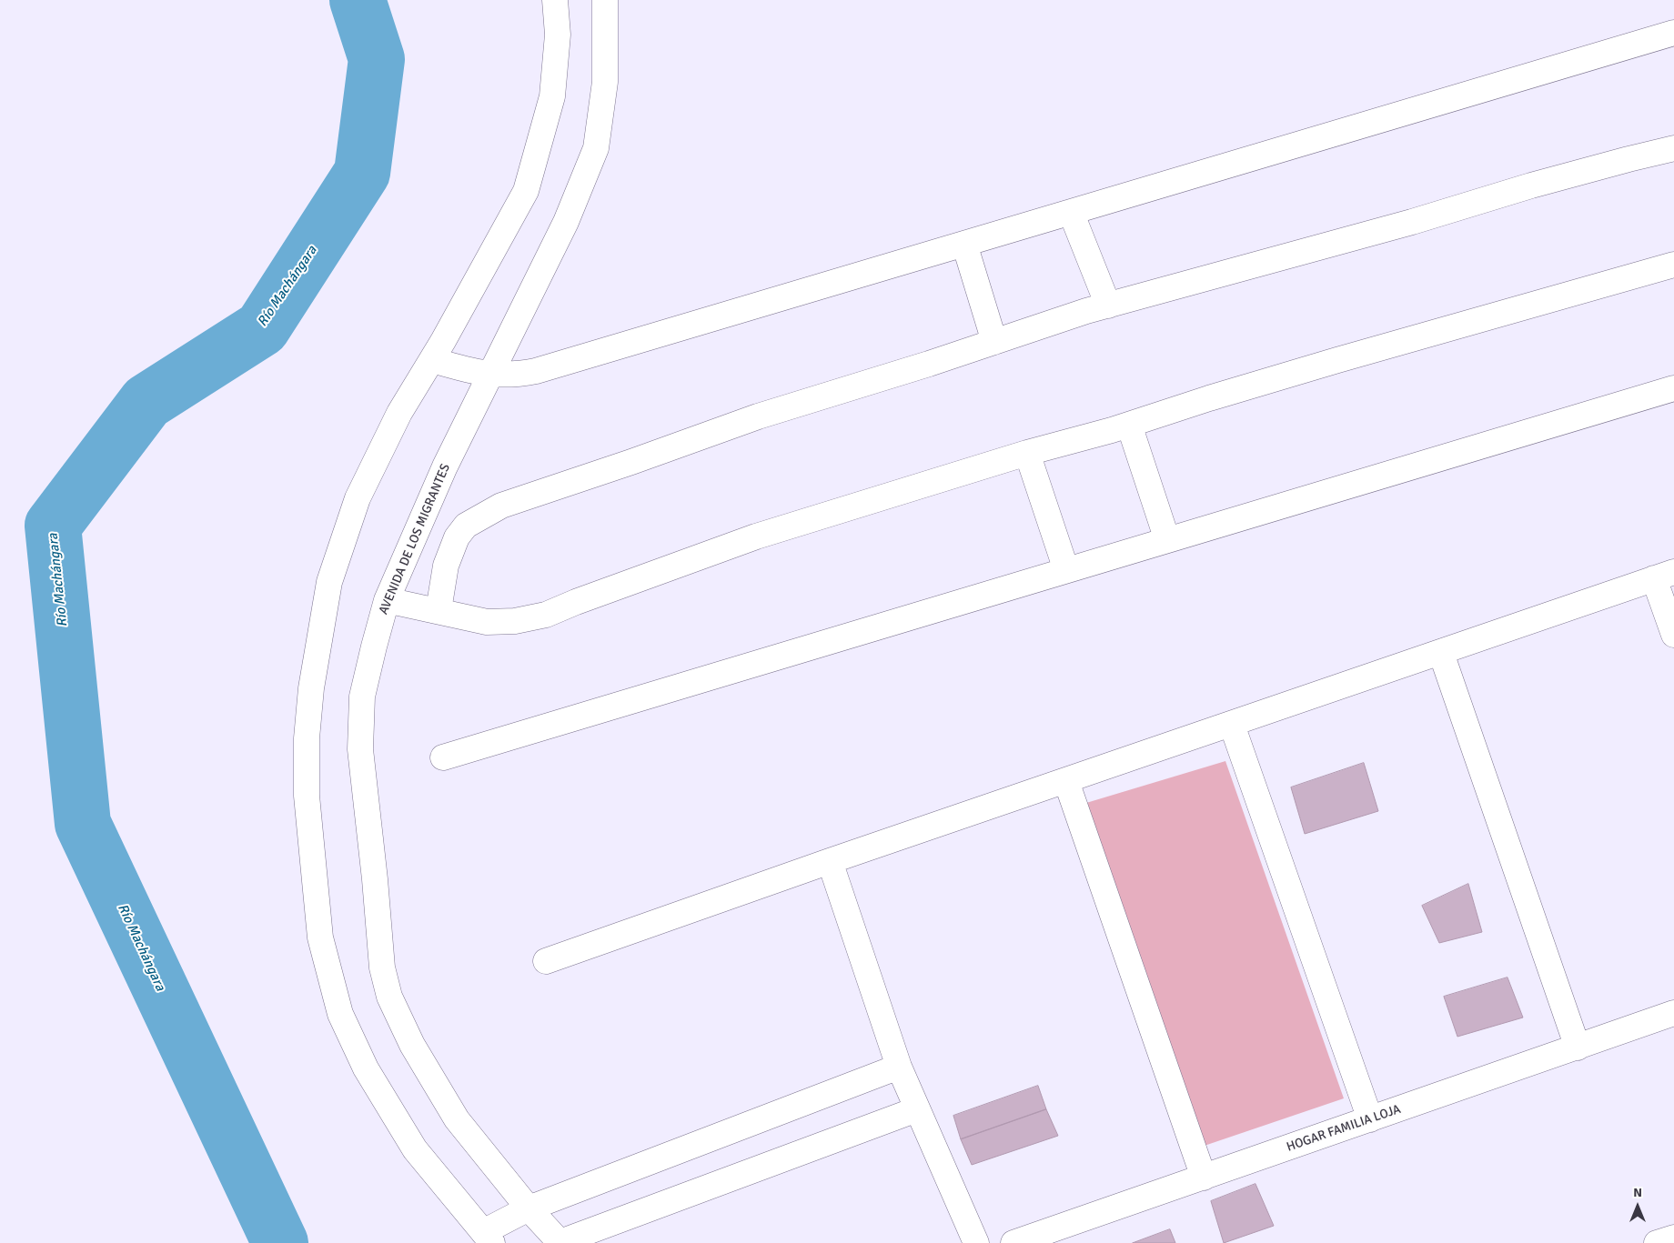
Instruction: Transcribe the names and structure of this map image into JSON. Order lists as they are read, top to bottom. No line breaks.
{"streets":{"street":["AVENIDA DE LOS MIGRANTES","HOGAR FAMILIA LOJA"]},"water":["Río Machángara"],"north":"top"}
